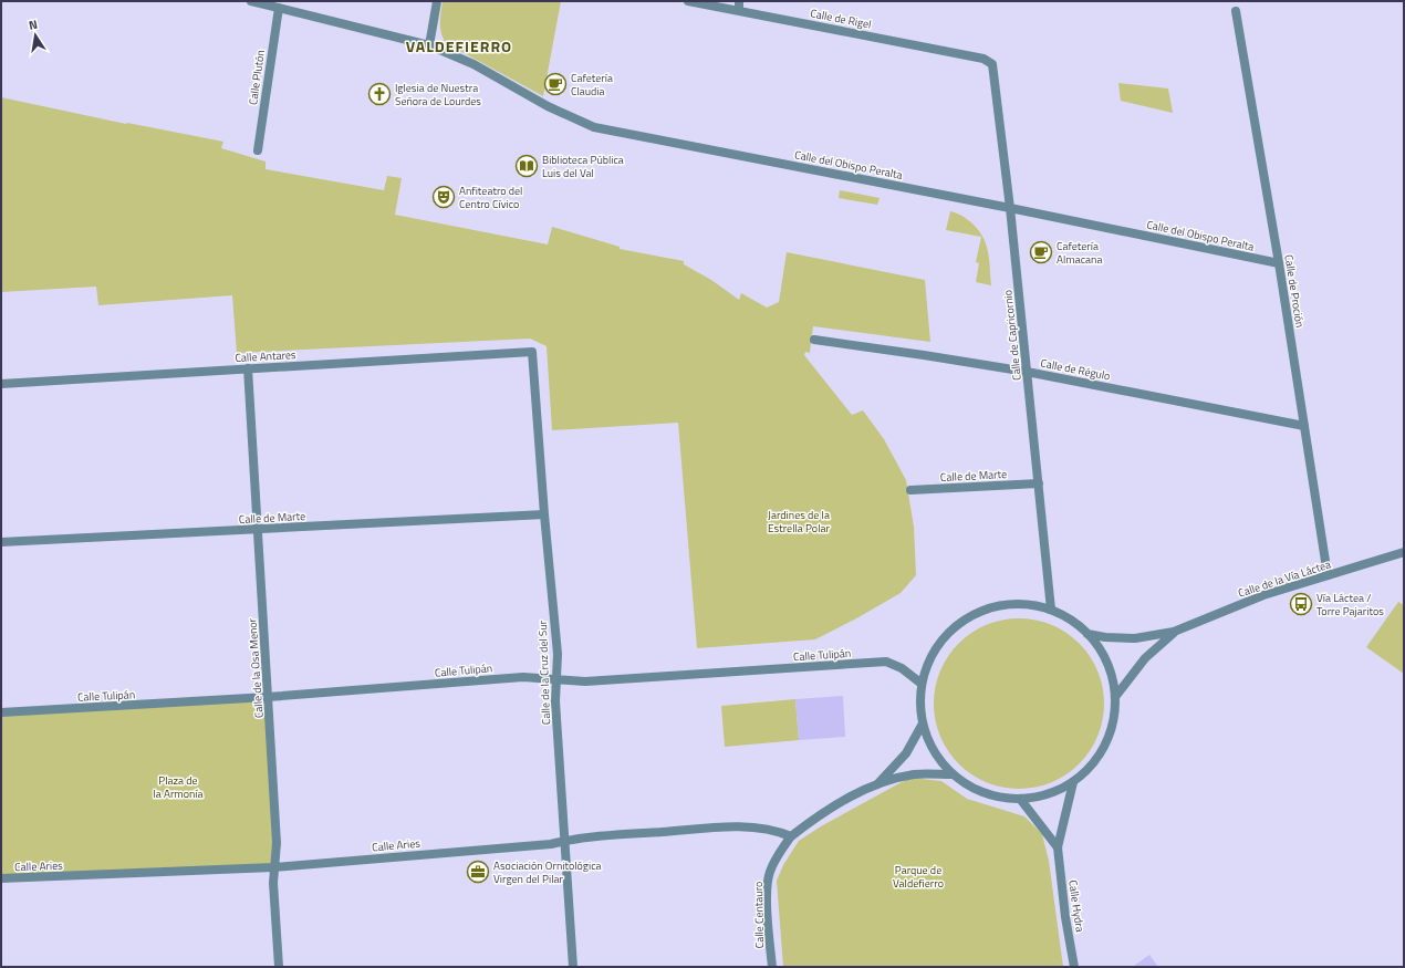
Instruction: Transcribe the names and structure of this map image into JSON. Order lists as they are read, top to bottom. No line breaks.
{"streets":{"street":["Calle de Rigel","Calle Plutón","Calle del Obispo Peralta","Calle de Proción","Calle de Capricornio","Calle Antares","Calle de Régulo","Calle de Marte","Calle de la Vía Láctea","Calle Tulipán","Calle de la Osa Menor","Calle de la Cruz del Sur","Calle Aries","Calle Hydra","Calle Centauro"]},"crossings":[["Calle de Rigel","Calle de Capricornio"],["Calle Plutón","Calle del Obispo Peralta"],["Calle del Obispo Peralta","Calle de Proción"],["Calle del Obispo Peralta","Calle de Capricornio"],["Calle de Proción","Calle de Régulo"],["Calle de Proción","Calle de la Vía Láctea"],["Calle de Capricornio","Calle de Régulo"],["Calle de Capricornio","Calle de Marte"],["Calle Antares","Calle de la Osa Menor"],["Calle Antares","Calle de la Cruz del Sur"],["Calle de Marte","Calle de la Osa Menor"],["Calle de Marte","Calle de la Cruz del Sur"],["Calle Tulipán","Calle de la Osa Menor"],["Calle Tulipán","Calle de la Cruz del Sur"],["Calle de la Osa Menor","Calle Aries"],["Calle de la Cruz del Sur","Calle Aries"],["Calle Aries","Calle Centauro"]],"districts":["VALDEFIERRO"],"parks":["Jardines de la Estrella Polar","Plaza de la Armonía","Parque de Valdefierro"],"places":{"cafe":["Cafetería Claudia","Cafetería Almacana"],"church":["Iglesia de Nuestra Señora de Lourdes"],"library":["Biblioteca Pública Luis del Val"],"theatre":["Anfiteatro del Centro Cívico"],"bus stop":["Vía Láctea / Torre Pajaritos"],"office":["Asociación Ornitológica Virgen del Pilar"]},"north":"top"}
